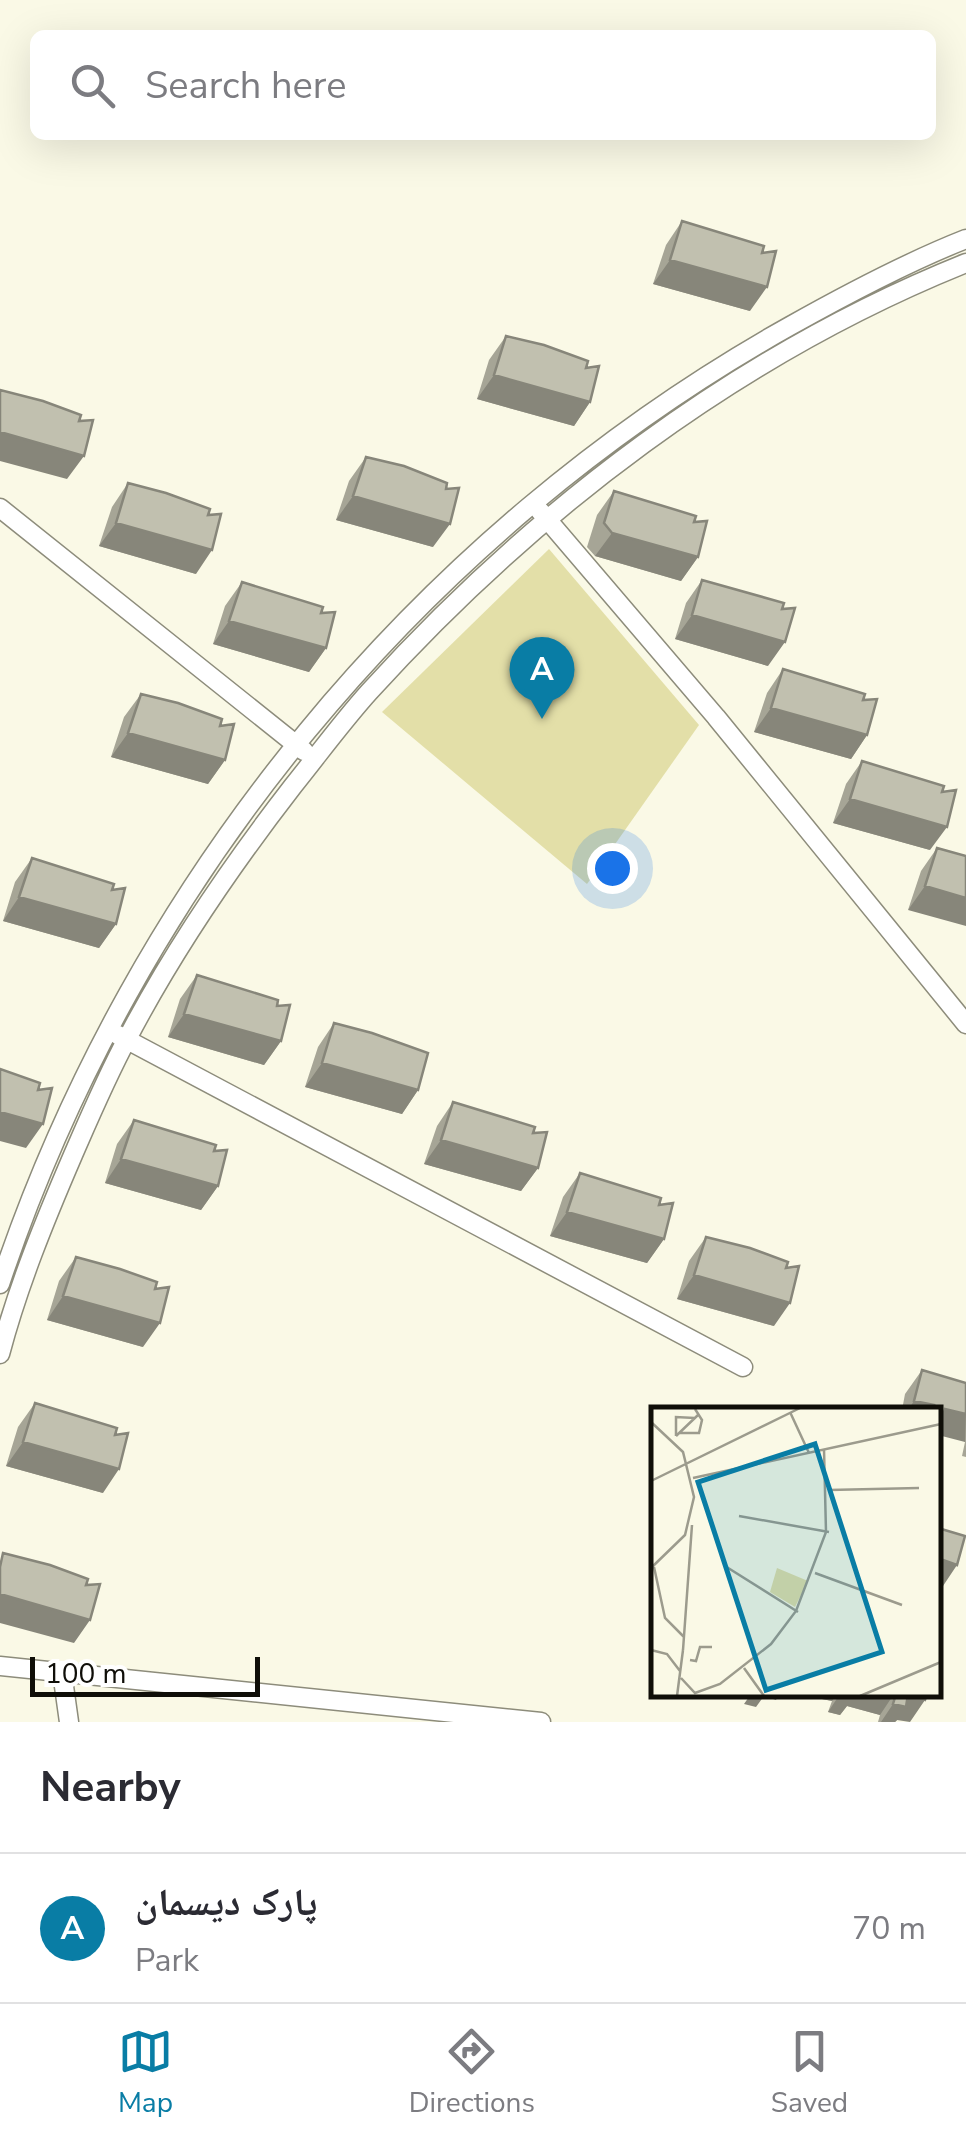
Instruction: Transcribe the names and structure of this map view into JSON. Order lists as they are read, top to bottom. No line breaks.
{"scale_bar":"100 m","page":{"search":"Search here","pins":"A","scale":"100 m","heading":"Nearby","list":[{"mark":"A","name":"پارک دیسمان","note":"Park","value":"70 m"}],"nav":["Map","Directions","Saved"]}}
